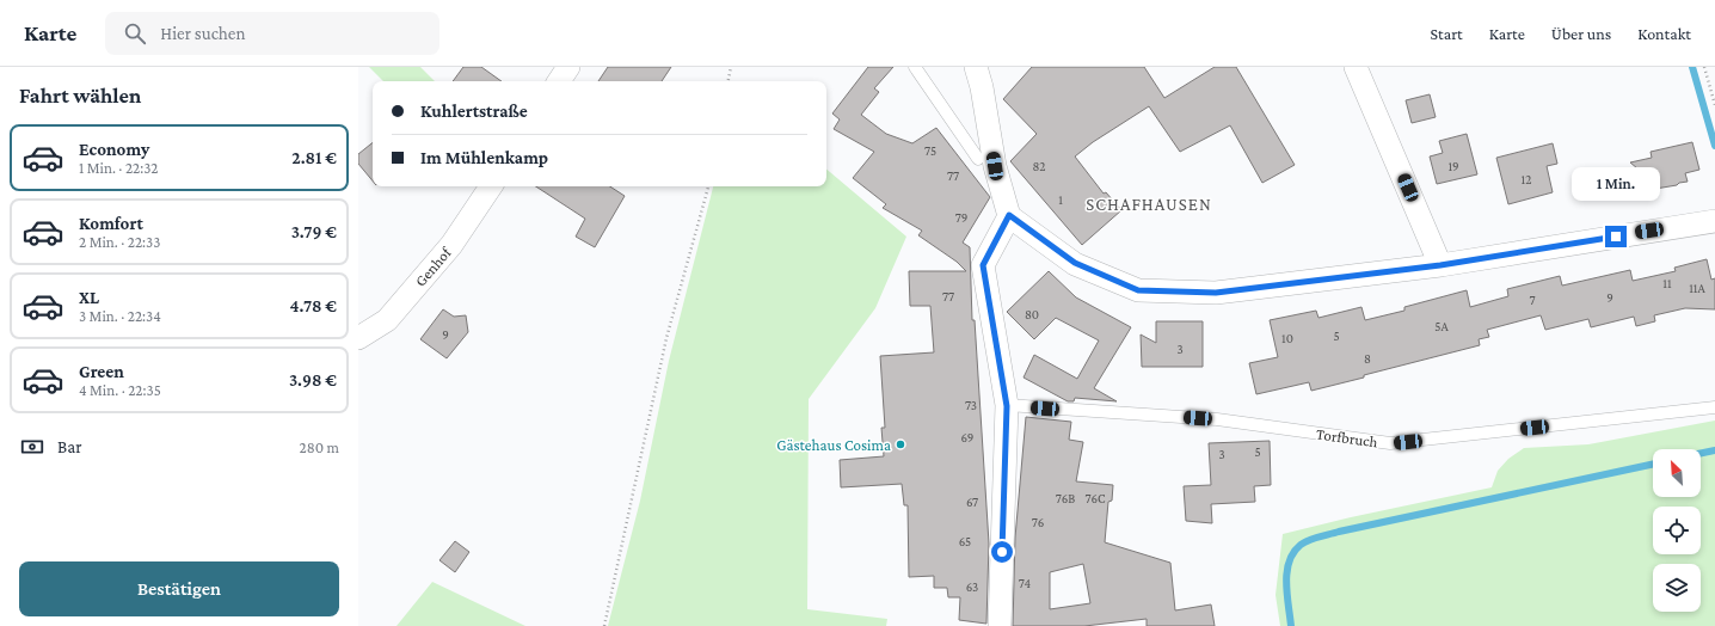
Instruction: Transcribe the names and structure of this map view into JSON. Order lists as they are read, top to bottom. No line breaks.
{"streets":{"street":["Genhof"],"lane":["Torfbruch"]},"districts":["SCHAFHAUSEN"],"places":["Gästehaus Cosima"],"house_numbers":["75","82","19","77","12","1","79","11","11A","77","9","7","80","5A","9","5","10","3","8","73","69","5","3","76B","76C","67","76","65","74","63"],"north":"top left","page":{"header":"Karte","search":"Hier suchen","nav":["Start","Karte","Über uns","Kontakt"],"heading":"Fahrt wählen","banner":["Kuhlertstraße","Im Mühlenkamp"],"list":[{"name":"Economy","note":"1 Min. · 22:32","value":"2.81 €"},{"name":"Komfort","note":"2 Min. · 22:33","value":"3.79 €"},{"name":"XL","note":"3 Min. · 22:34","value":"4.78 €"},{"name":"Green","note":"4 Min. · 22:35","value":"3.98 €"}],"bubble":"1 Min.","pay":["Bar","280 m"],"buttons":"Bestätigen"}}
